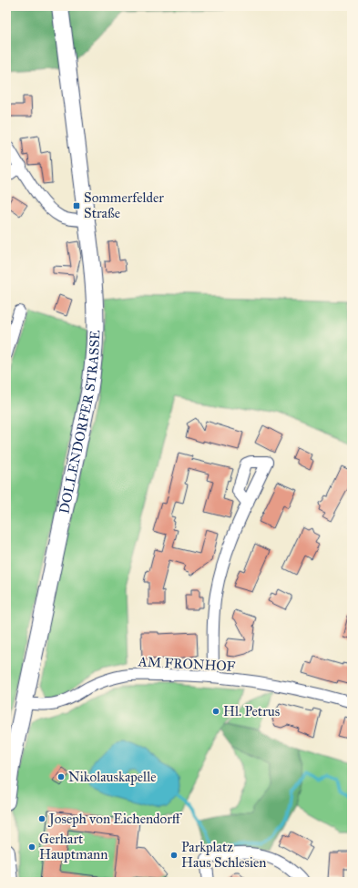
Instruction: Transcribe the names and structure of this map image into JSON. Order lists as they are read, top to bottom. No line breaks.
{"streets":{"main road":["DOLLENDORFER STRASSE"],"street":["AM FRONHOF"]},"crossings":[["DOLLENDORFER STRASSE","AM FRONHOF"]],"places":{"transit":["Sommerfelder Straße"],"other":["Hl. Petrus","Nikolauskapelle","Joseph von Eichendorff","Gerhart Hauptmann","Parkplatz Haus Schlesien"]}}
